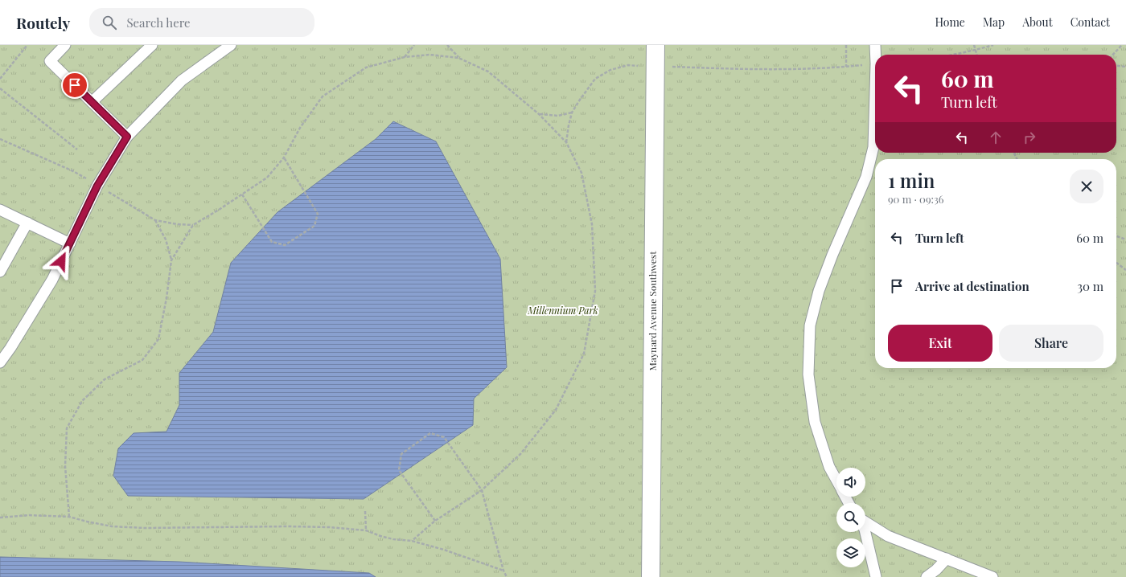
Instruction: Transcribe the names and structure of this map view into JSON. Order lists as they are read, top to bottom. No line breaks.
{"streets":{"street":["Maynard Avenue Southwest"]},"parks":["Millennium Park"],"page":{"header":"Routely","search":"Search here","nav":["Home","Map","About","Contact"],"turn":["60 m","Turn left"],"heading":["1 min","90 m · 09:36"],"list":[{"name":"Turn left","value":"60 m"},{"name":"Arrive at destination","value":"30 m"}],"buttons":["Exit","Share"]}}
